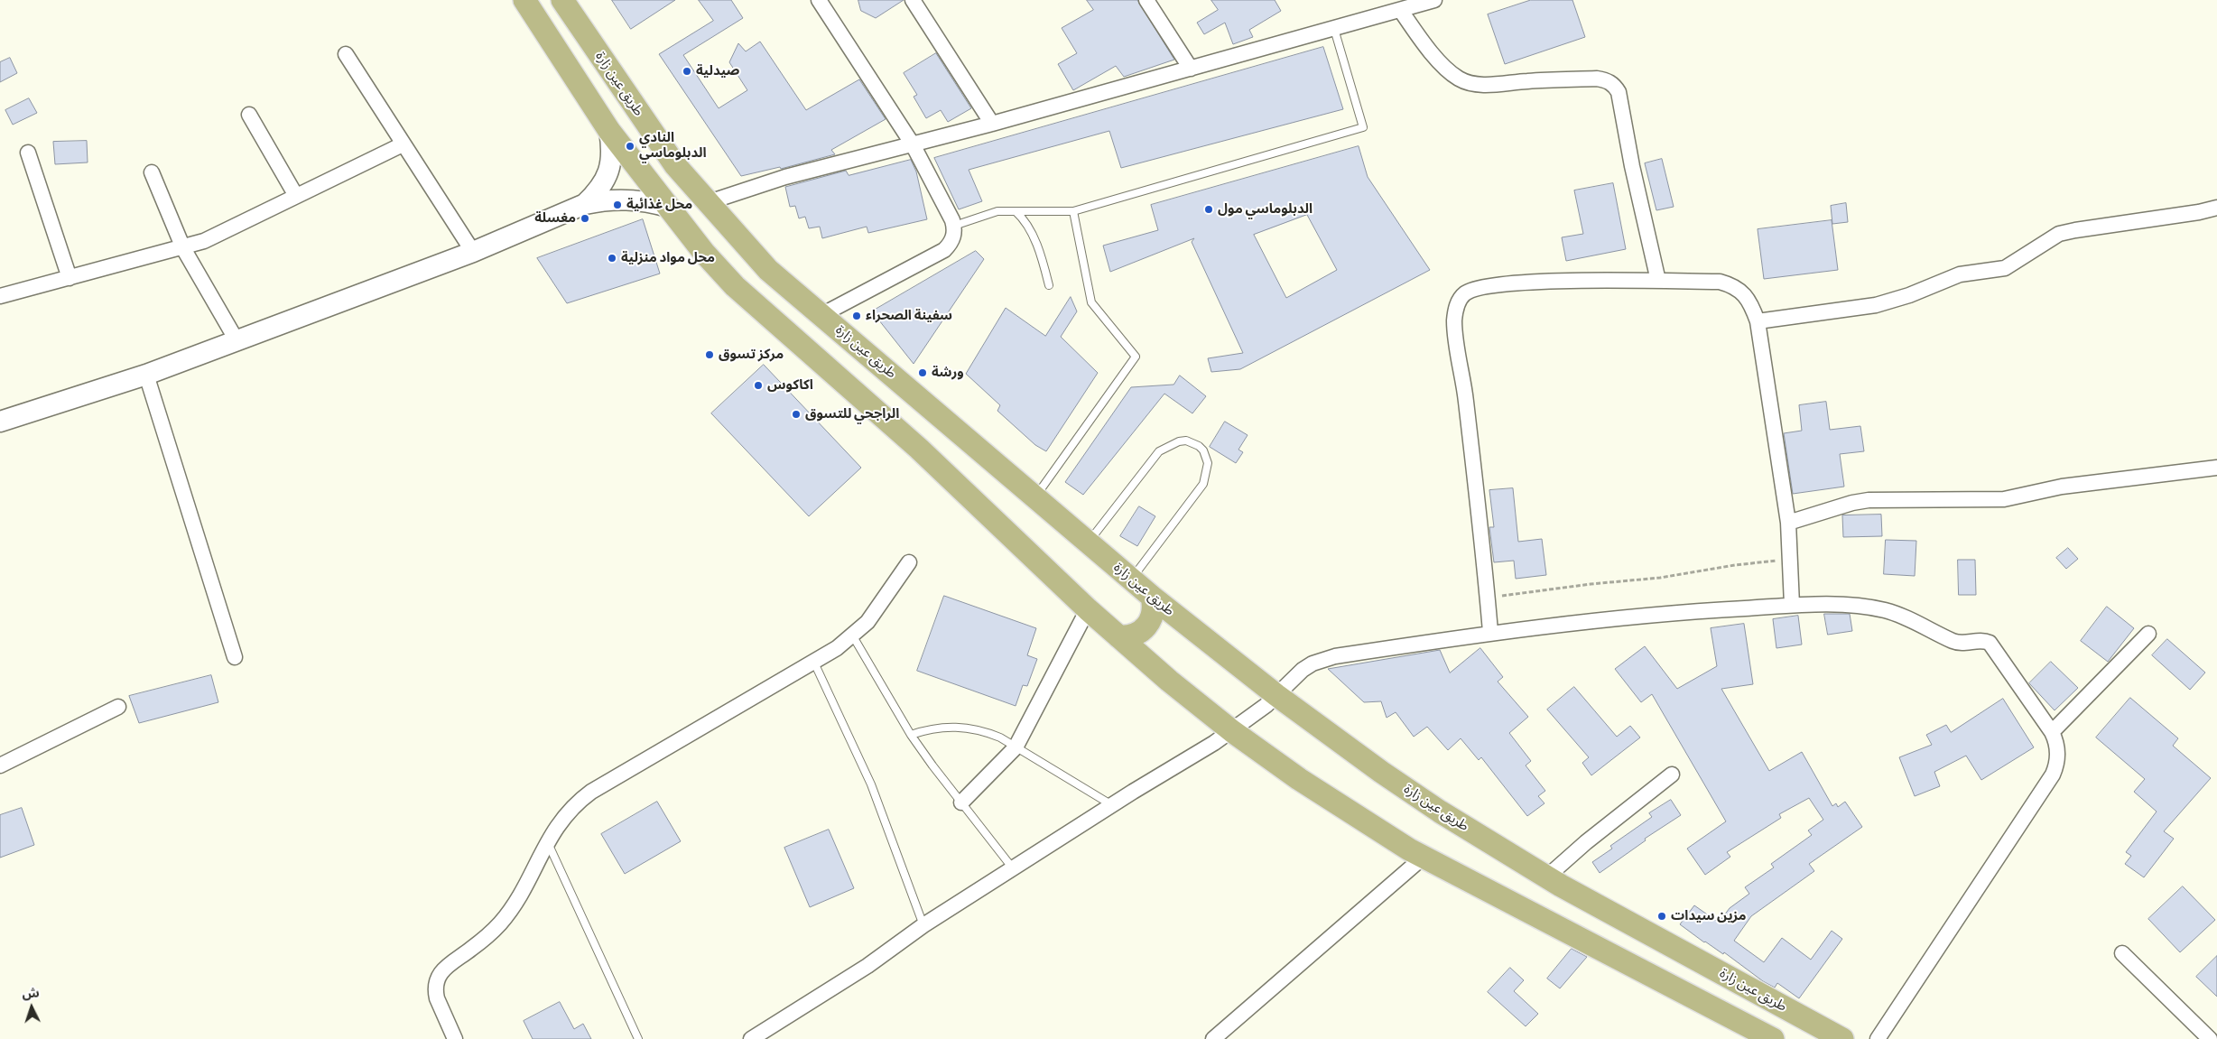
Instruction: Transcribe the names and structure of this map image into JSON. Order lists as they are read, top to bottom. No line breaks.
{"streets":{"main road":["طريق عين زارة"]},"places":["صيدلية","النادي الدبلوماسي","محل غذائية","الدبلوماسي مول","مغسلة","محل مواد منزلية","سفينة الصحراء","مركز تسوق","ورشة","اكاكوس","الراجحي للتسوق","مزين سيدات"],"north":"top"}
